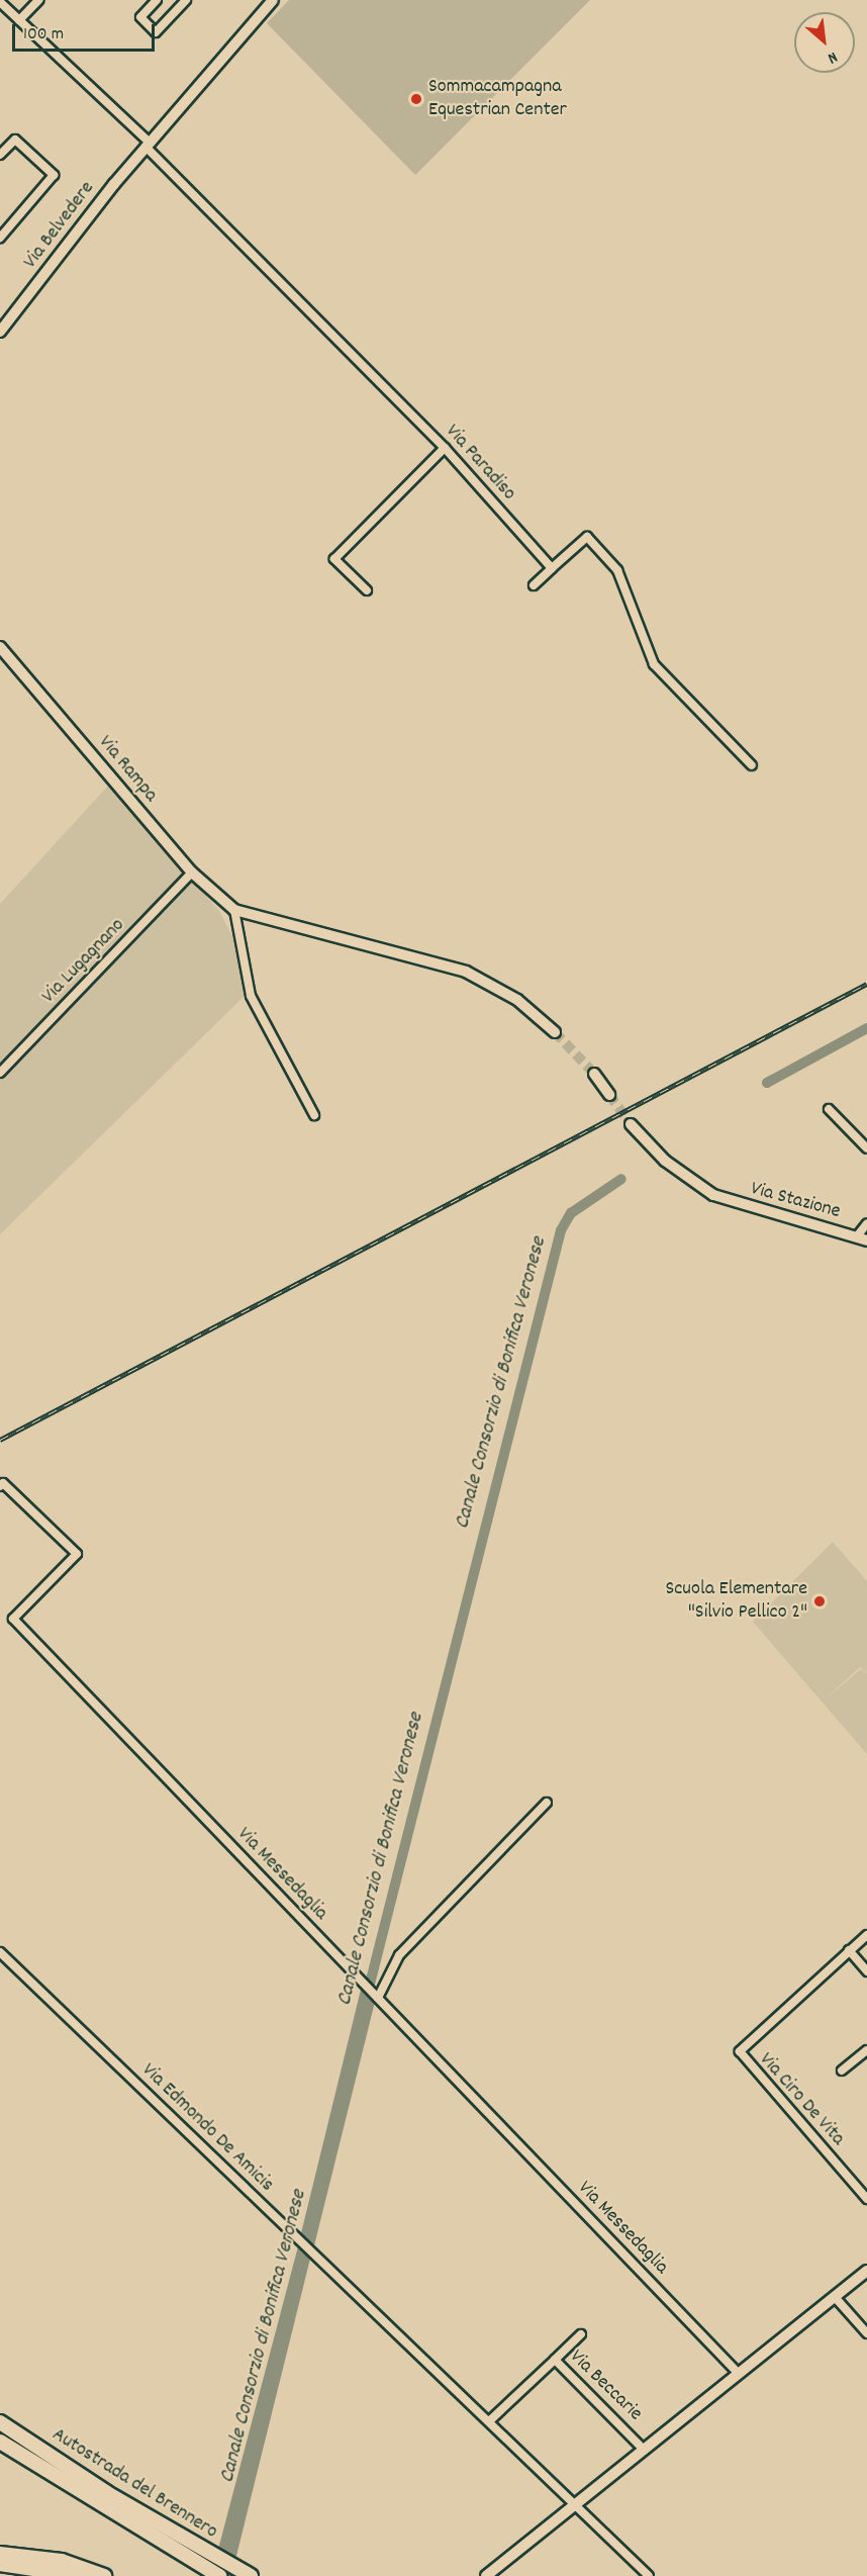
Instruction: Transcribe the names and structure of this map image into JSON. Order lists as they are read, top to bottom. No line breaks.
{"streets":{"highway":["Autostrada del Brennero"],"street":["Via Belvedere","Via Paradiso","Via Rampa","Via Lugagnano","Via Stazione","Via Messedaglia","Via Ciro De Vita","Via Edmondo De Amicis","Via Beccarie"]},"crossings":[["Via Belvedere","Via Paradiso"],["Via Rampa","Via Lugagnano"],["Via Messedaglia","Via Beccarie"],["Via Edmondo De Amicis","Via Beccarie"]],"water":["Canale Consorzio di Bonifica Veronese"],"places":["Sommacampagna Equestrian Center","Scuola Elementare \"Silvio Pellico 2\""],"scale_bar":"100 m","north":"bottom right"}
